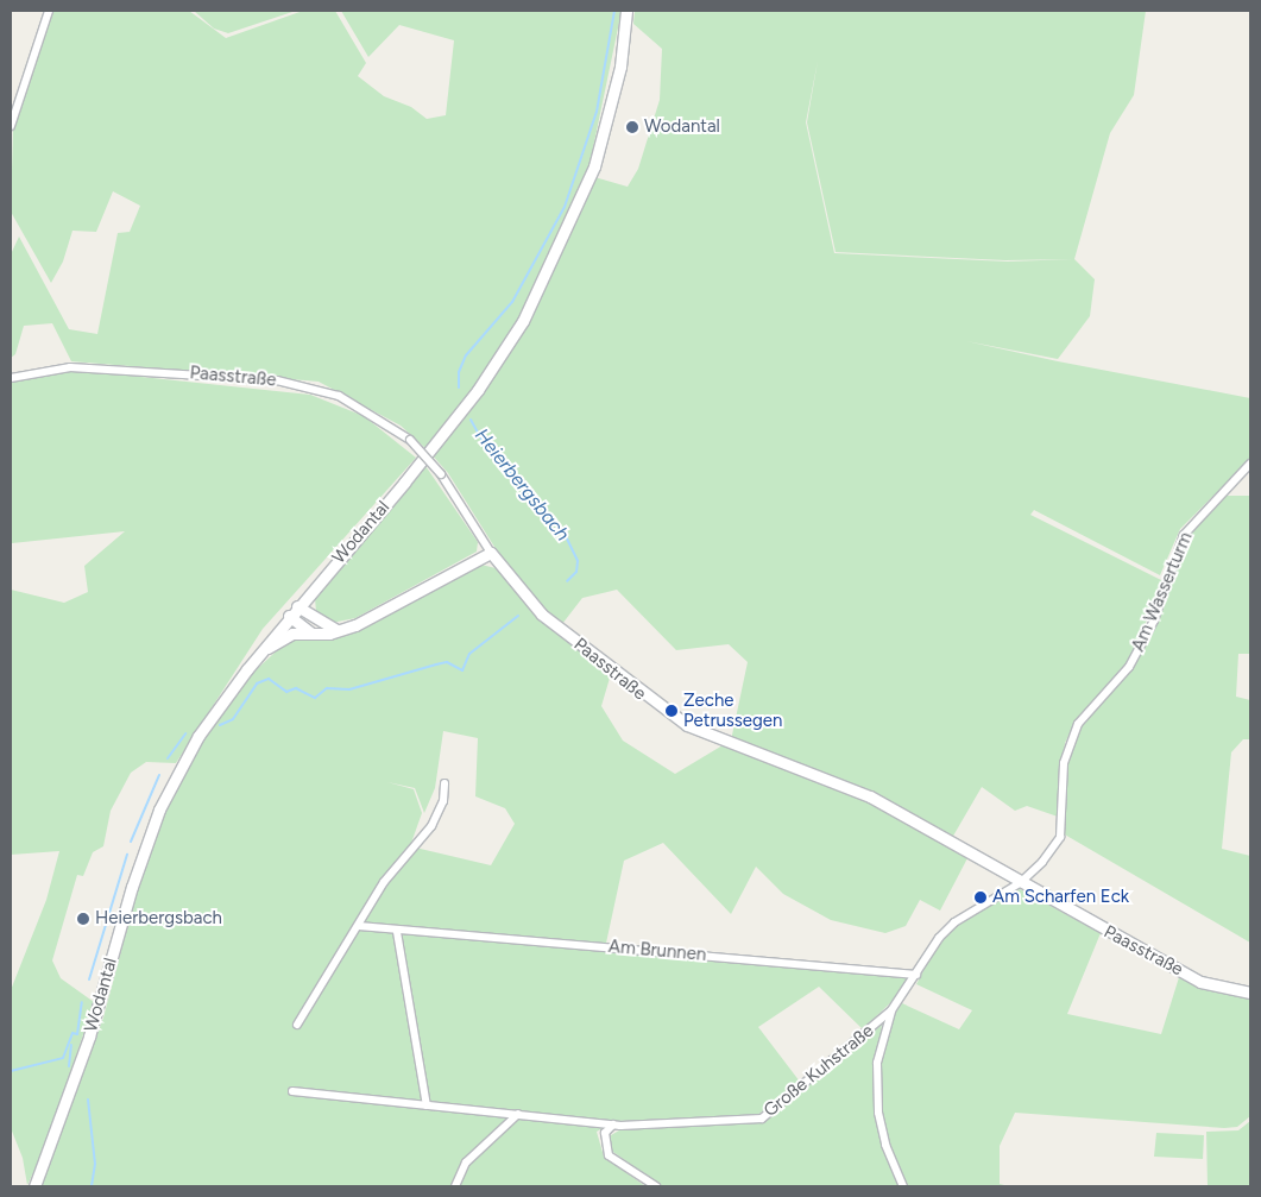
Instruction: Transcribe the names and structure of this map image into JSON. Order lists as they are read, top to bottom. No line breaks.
{"streets":{"main road":["Paasstraße","Wodantal"],"street":["Am Wasserturm","Am Brunnen","Große Kuhstraße"]},"crossings":[["Paasstraße","Wodantal"],["Paasstraße","Am Wasserturm"],["Paasstraße","Große Kuhstraße"],["Am Wasserturm","Große Kuhstraße"],["Am Brunnen","Große Kuhstraße"]],"water":["Heierbergsbach"],"places":["Wodantal","Zeche Petrussegen","Am Scharfen Eck","Heierbergsbach"]}
